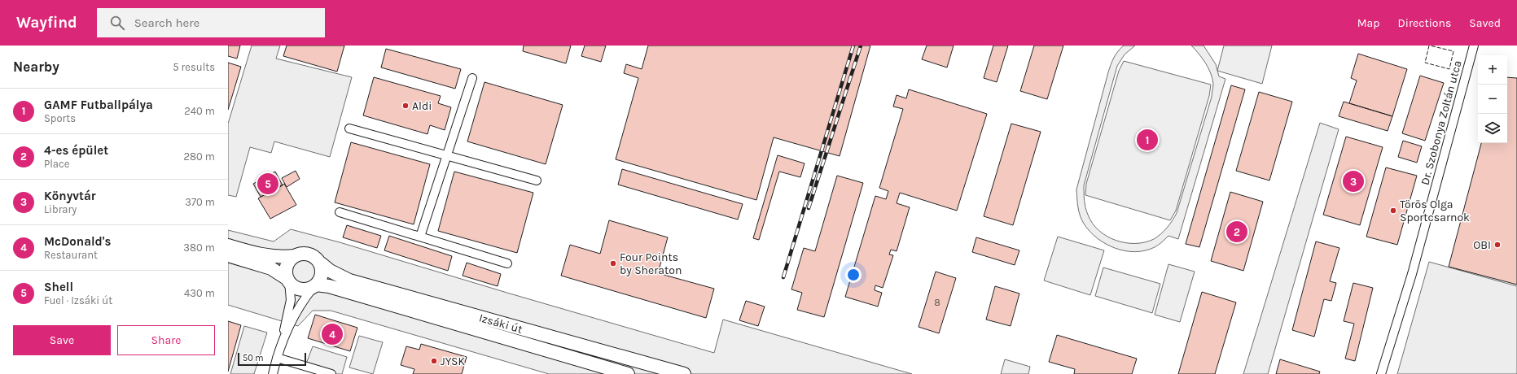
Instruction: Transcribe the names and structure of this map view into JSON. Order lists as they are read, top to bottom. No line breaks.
{"streets":{"main road":["Izsáki út"],"street":["Dr. Szobonya Zoltán utca"]},"places":["Aldi","Törös Olga Sportcsarnok","OBI","Four Points by Sheraton","JYSK"],"house_numbers":["8"],"scale_bar":"50 m","page":{"header":"Wayfind","search":"Search here","nav":["Map","Directions","Saved"],"heading":["Nearby","5 results"],"map_buttons":["+","−"],"list":[{"mark":"1","name":"GAMF Futballpálya","note":"Sports","value":"240 m"},{"mark":"2","name":"4-es épület","note":"Place","value":"280 m"},{"mark":"3","name":"Könyvtár","note":"Library","value":"370 m"},{"mark":"4","name":"McDonald's","note":"Restaurant","value":"380 m"},{"mark":"5","name":"Shell","note":"Fuel · Izsáki út","value":"430 m"}],"pins":["1","3","5","2","4"],"buttons":["Save","Share"],"scale":"50 m"}}
